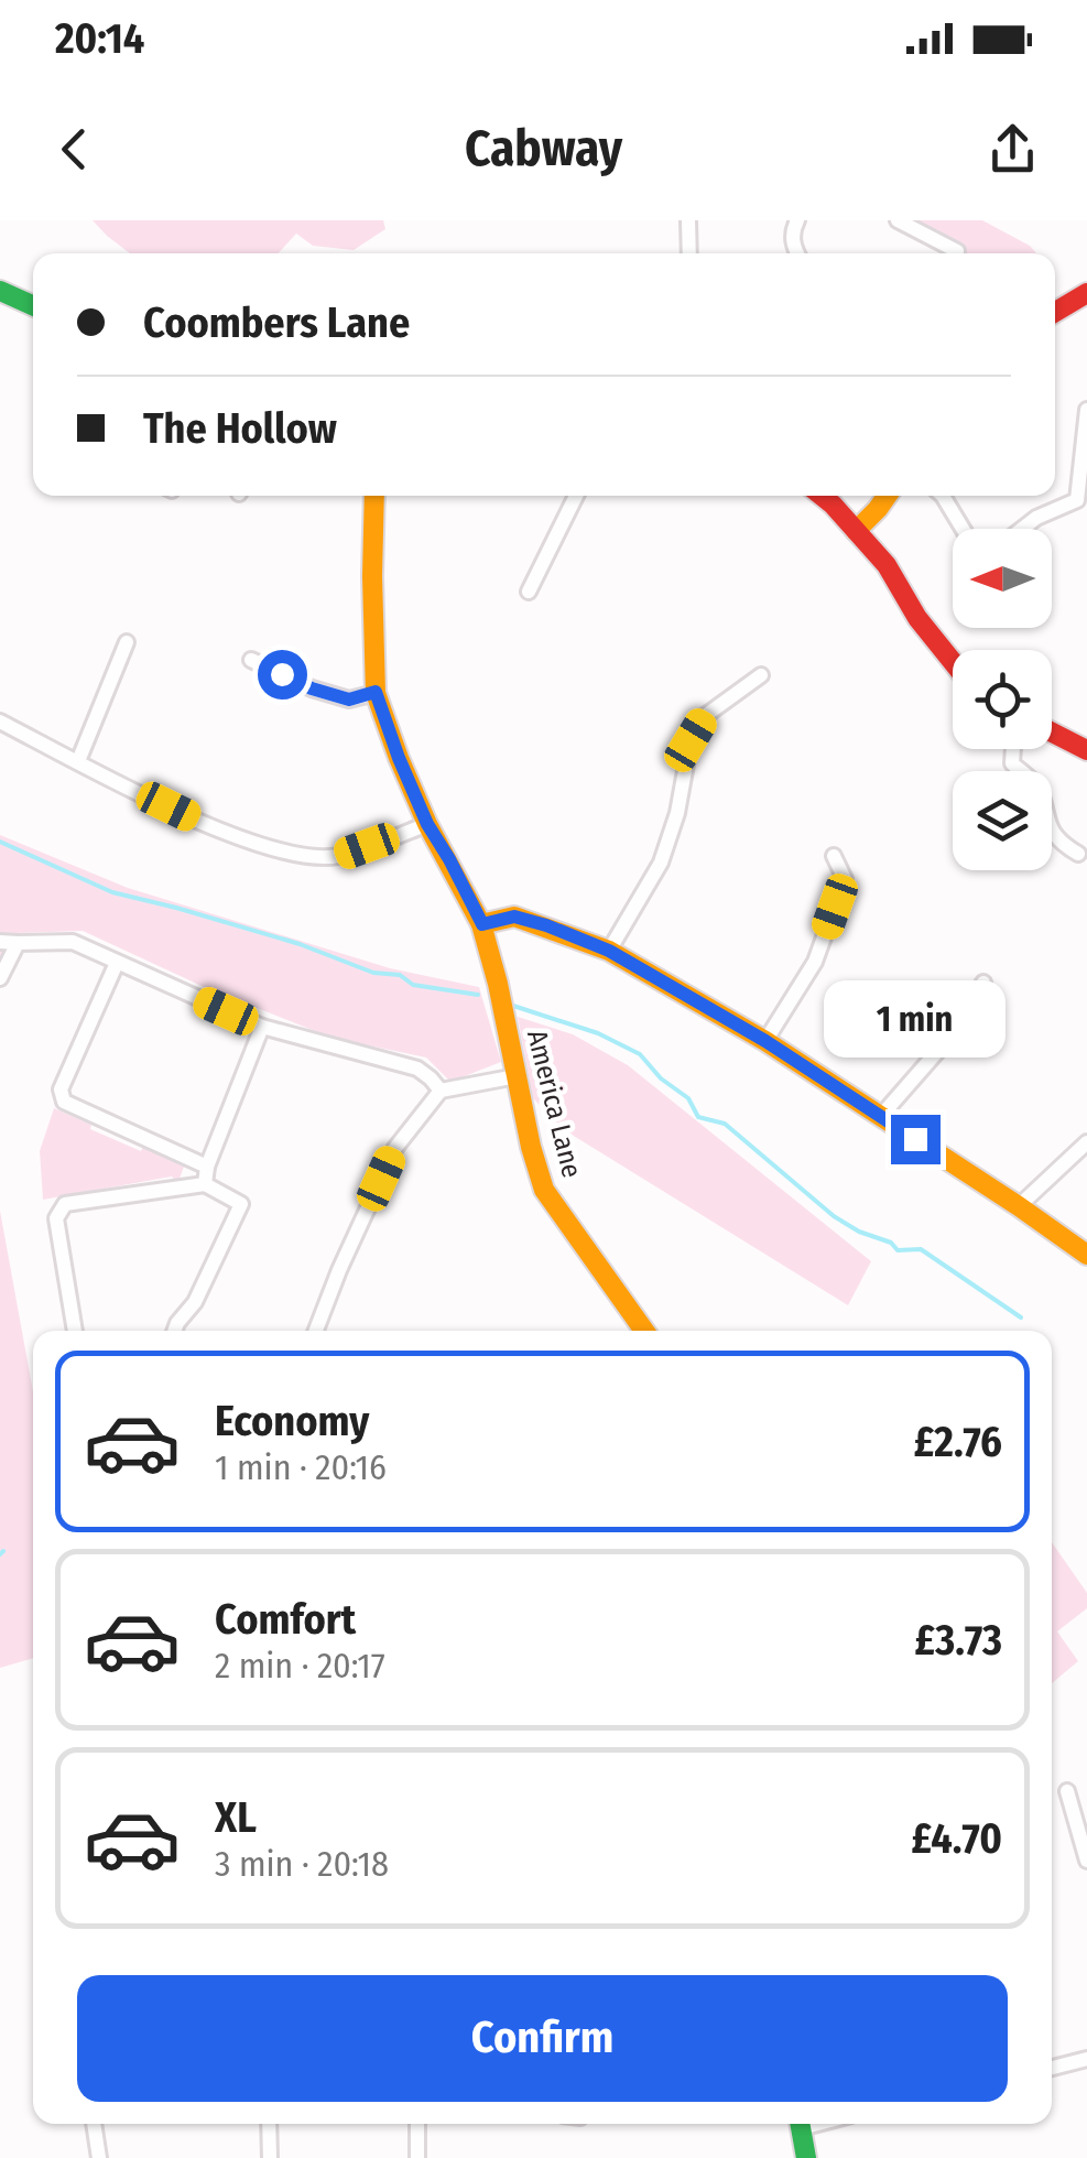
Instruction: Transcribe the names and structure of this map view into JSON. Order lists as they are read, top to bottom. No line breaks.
{"streets":{"street":["America Lane"]},"north":"left","page":{"status":"20:14","header":"Cabway","banner":["Coombers Lane","The Hollow"],"bubble":"1 min","list":[{"name":"Economy","note":"1 min · 20:16","value":"£2.76"},{"name":"Comfort","note":"2 min · 20:17","value":"£3.73"},{"name":"XL","note":"3 min · 20:18","value":"£4.70"}],"buttons":"Confirm"}}
